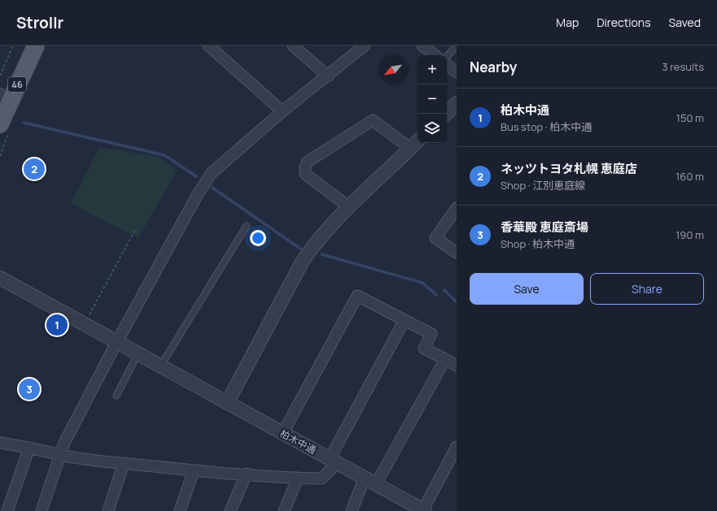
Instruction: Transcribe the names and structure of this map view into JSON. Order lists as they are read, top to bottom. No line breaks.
{"streets":{"main road":["46"],"street":["柏木中通"]},"north":"bottom left","page":{"header":"Strollr","nav":["Map","Directions","Saved"],"heading":["Nearby","3 results"],"map_buttons":["+","−"],"list":[{"mark":"1","name":"柏木中通","note":"Bus stop · 柏木中通","value":"150 m"},{"mark":"2","name":"ネッツトヨタ札幌 恵庭店","note":"Shop · 江別恵庭線","value":"160 m"},{"mark":"3","name":"香華殿 恵庭斎場","note":"Shop · 柏木中通","value":"190 m"}],"pins":["2","1","3"],"buttons":["Save","Share"]}}
